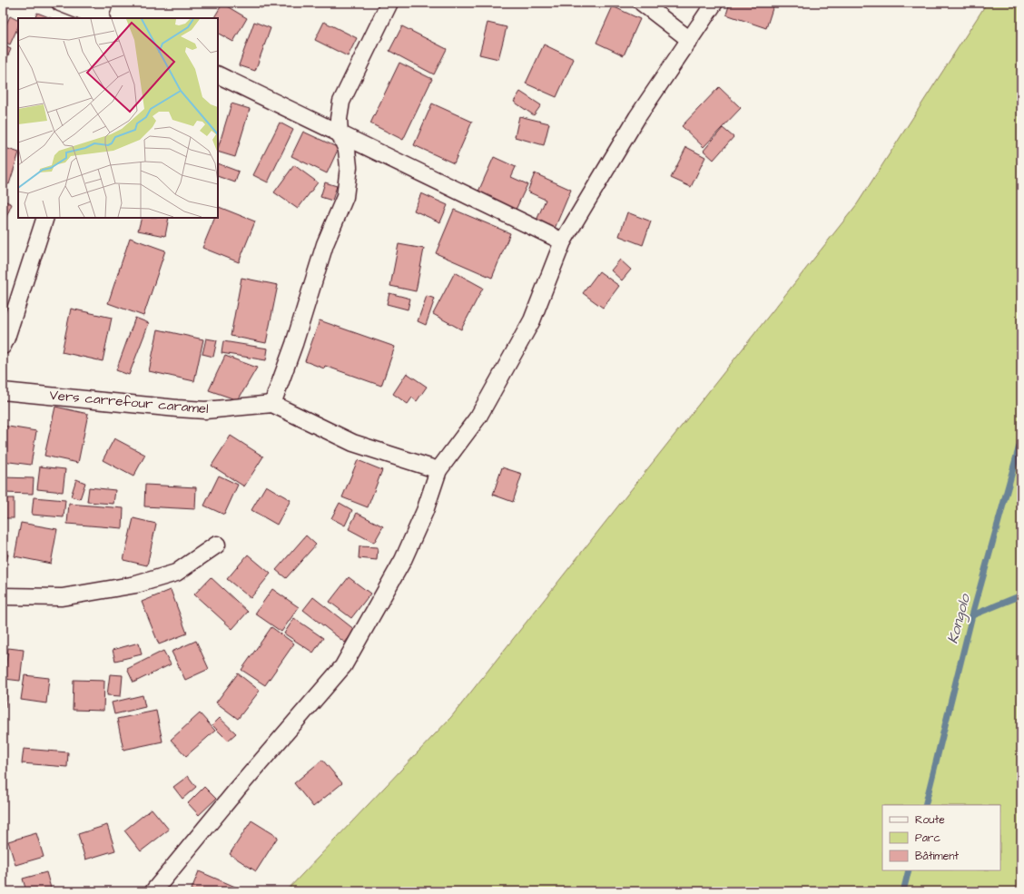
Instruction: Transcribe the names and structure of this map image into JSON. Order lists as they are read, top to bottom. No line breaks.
{"streets":{"street":["Vers carrefour caramel"]},"water":["Kongolo"],"legend":["Route","Parc","Bâtiment"]}
